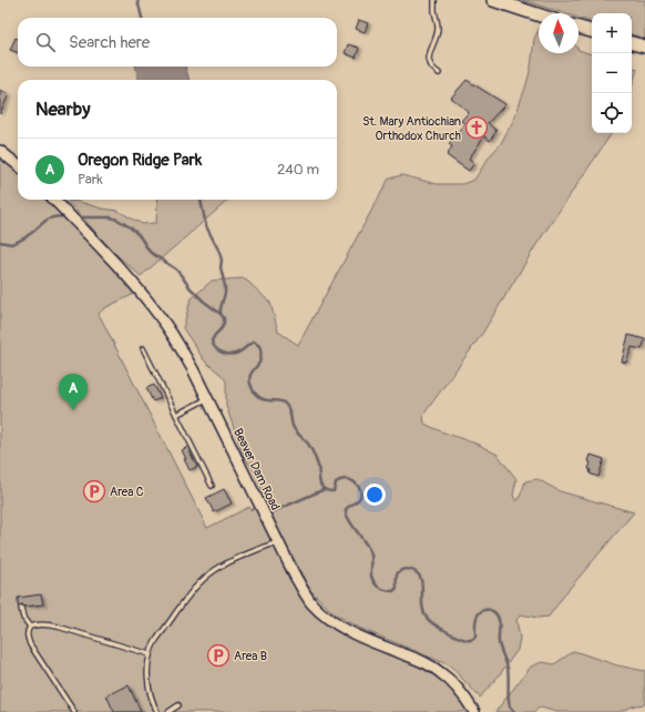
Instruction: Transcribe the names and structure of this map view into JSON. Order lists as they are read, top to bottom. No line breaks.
{"streets":{"street":["Beaver Dam Road"]},"places":{"church":["St. Mary Antiochian Orthodox Church"],"parking":["Area C","Area B"]},"north":"top","page":{"map_buttons":["+","−"],"search":"Search here","heading":"Nearby","list":[{"mark":"A","name":"Oregon Ridge Park","note":"Park","value":"240 m"}],"pins":"A"}}
